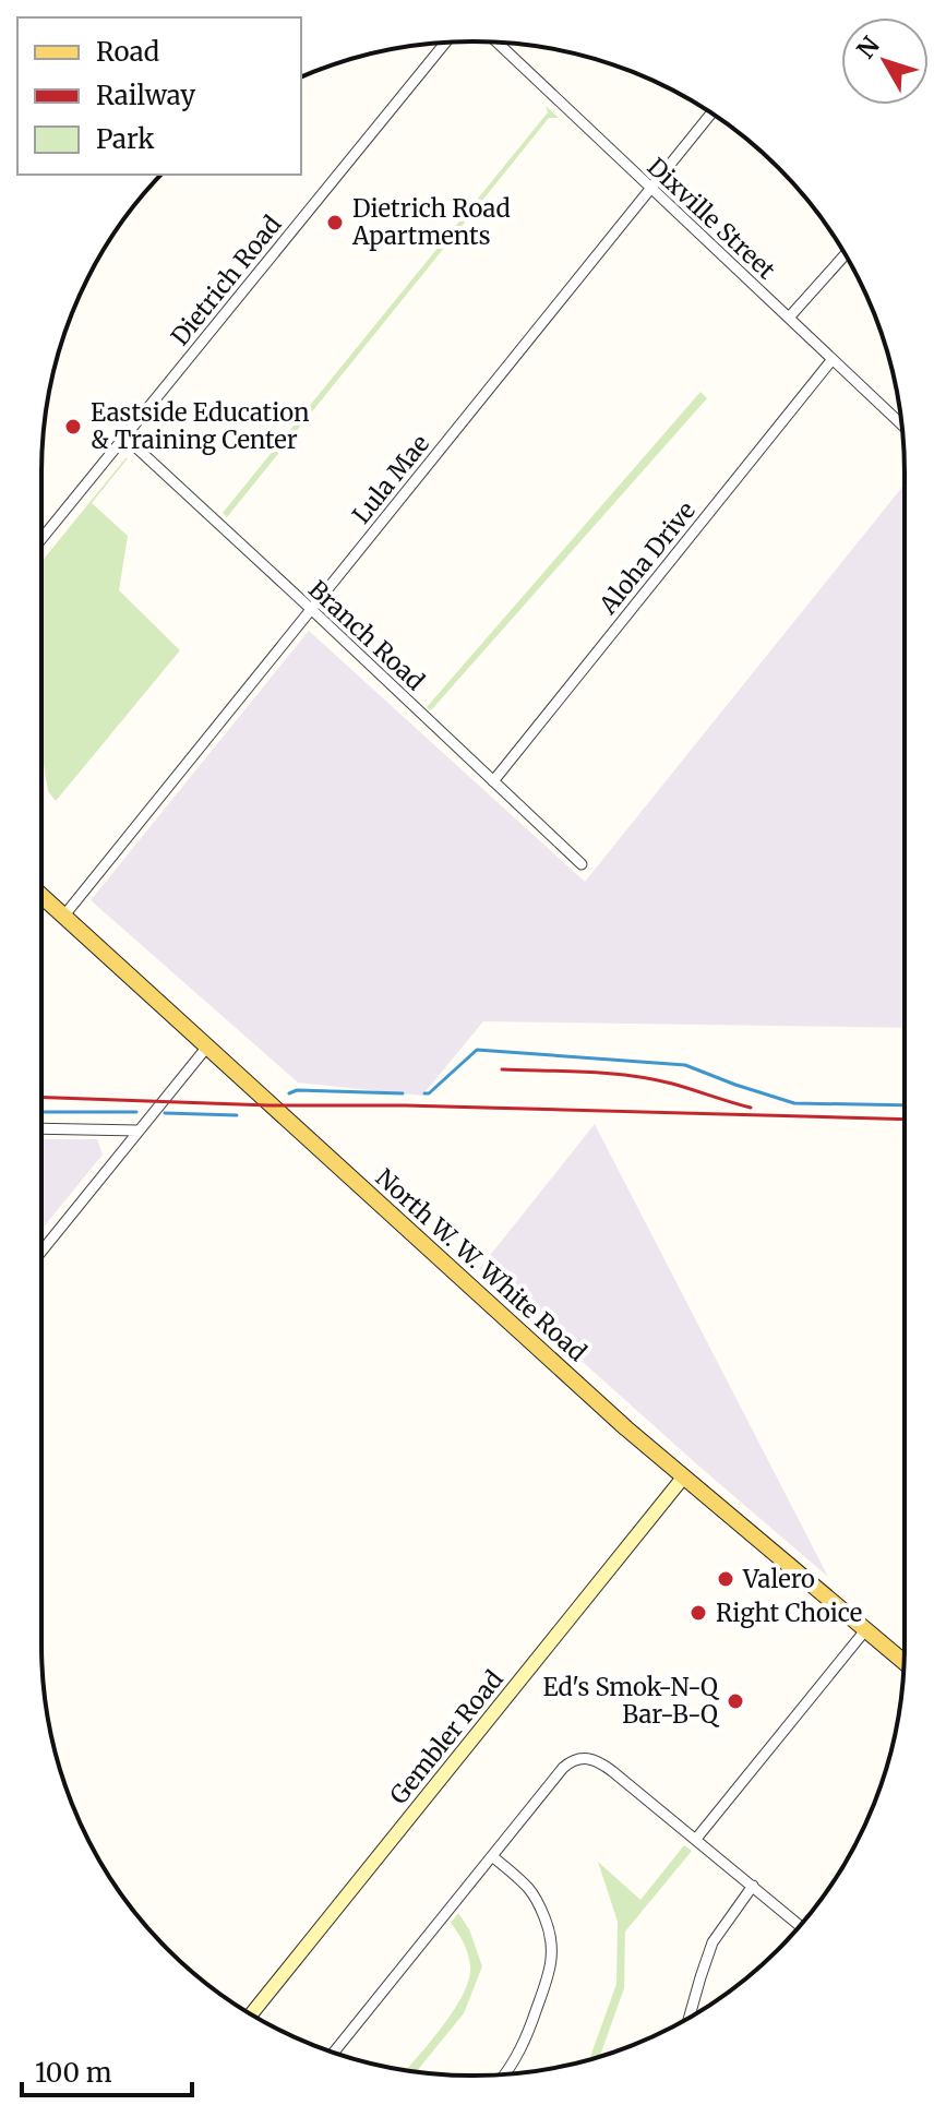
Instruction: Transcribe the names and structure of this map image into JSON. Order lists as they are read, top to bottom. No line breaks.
{"streets":{"main road":["North W. W. White Road","Gembler Road"],"street":["Dixville Street","Dietrich Road","Lula Mae","Aloha Drive","Branch Road"]},"crossings":[["Dixville Street","Lula Mae"],["Dixville Street","Aloha Drive"],["Dietrich Road","Branch Road"],["Lula Mae","Branch Road"],["Lula Mae","North W. W. White Road"],["Aloha Drive","Branch Road"],["North W. W. White Road","Gembler Road"]],"places":["Dietrich Road Apartments","Eastside Education & Training Center","Valero","Right Choice","Ed's Smok-N-Q Bar-B-Q"],"legend":["Road","Railway","Park"],"scale_bar":"100 m","north":"top left"}
